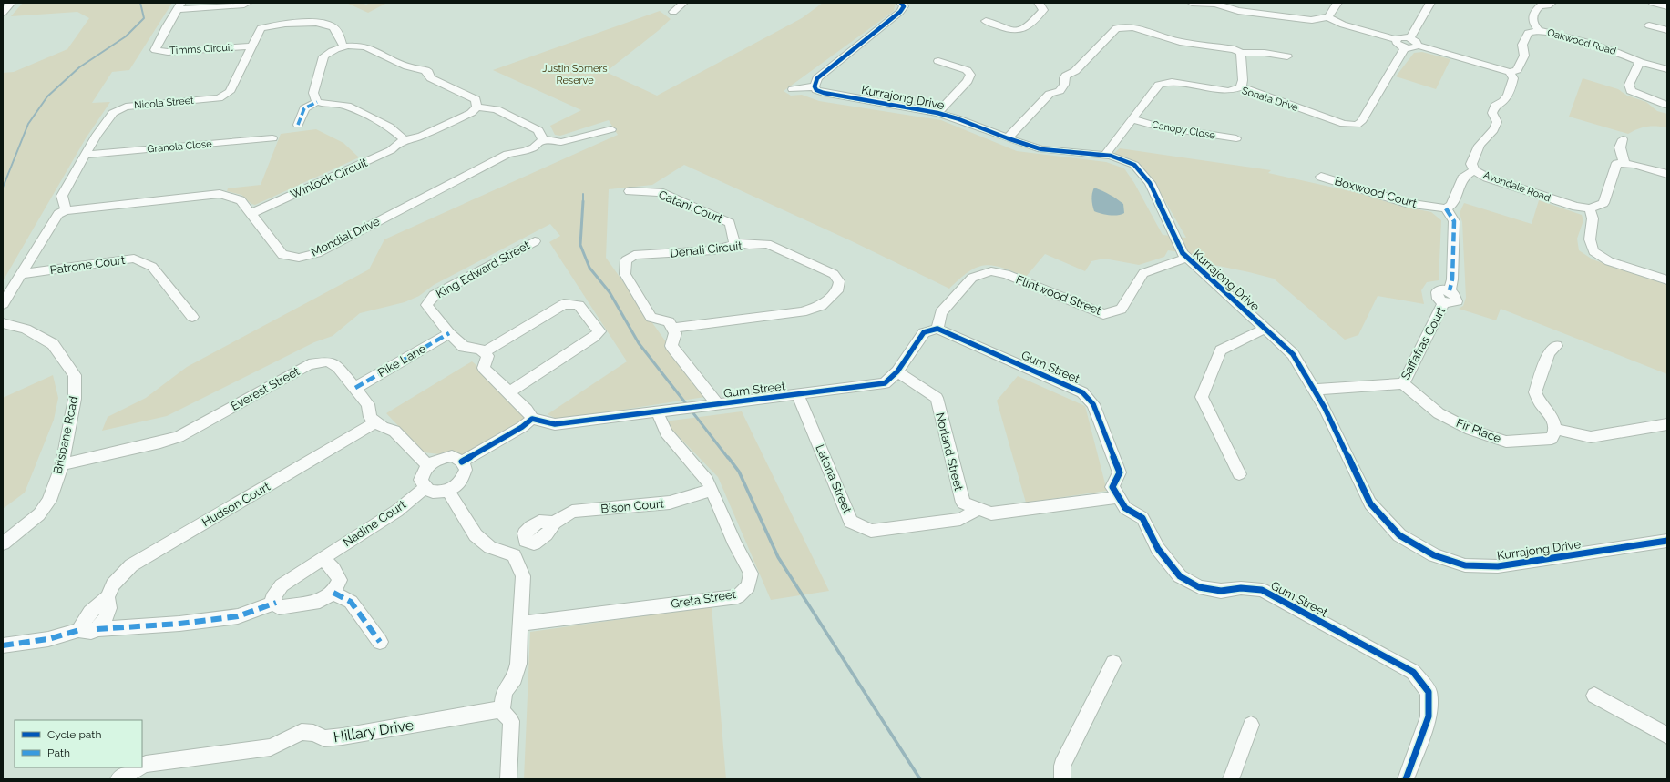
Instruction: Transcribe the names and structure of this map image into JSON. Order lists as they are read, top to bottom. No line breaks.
{"streets":{"street":["Oakwood Road","Timms Circuit","Kurrajong Drive","Sonata Drive","Nicola Street","Canopy Close","Granola Close","Winlock Circuit","Avondale Road","Boxwood Court","Catani Court","Mondial Drive","Denali Circuit","Patrone Court","King Edward Street","Flintwood Street","Saffafras Court","Pike Lane","Gum Street","Everest Street","Fir Place","Brisbane Road","Norland Street","Latona Street","Hudson Court","Bison Court","Nadine Court","Greta Street","Hillary Drive"]},"crossings":[["Oakwood Road","Avondale Road"],["Timms Circuit","Nicola Street"],["Kurrajong Drive","Sonata Drive"],["Kurrajong Drive","Flintwood Street"],["Kurrajong Drive","Saffafras Court"],["Sonata Drive","Canopy Close"],["Nicola Street","Granola Close"],["Nicola Street","Mondial Drive"],["Winlock Circuit","Mondial Drive"],["Boxwood Court","Saffafras Court"],["Catani Court","Denali Circuit"],["King Edward Street","Pike Lane"],["Flintwood Street","Gum Street"],["Saffafras Court","Fir Place"],["Pike Lane","Everest Street"],["Gum Street","Norland Street"],["Gum Street","Latona Street"],["Gum Street","Greta Street"],["Everest Street","Brisbane Road"],["Everest Street","Hudson Court"],["Norland Street","Latona Street"],["Bison Court","Greta Street"]],"parks":["Justin Somers Reserve"],"legend":["Cycle path","Path"]}
